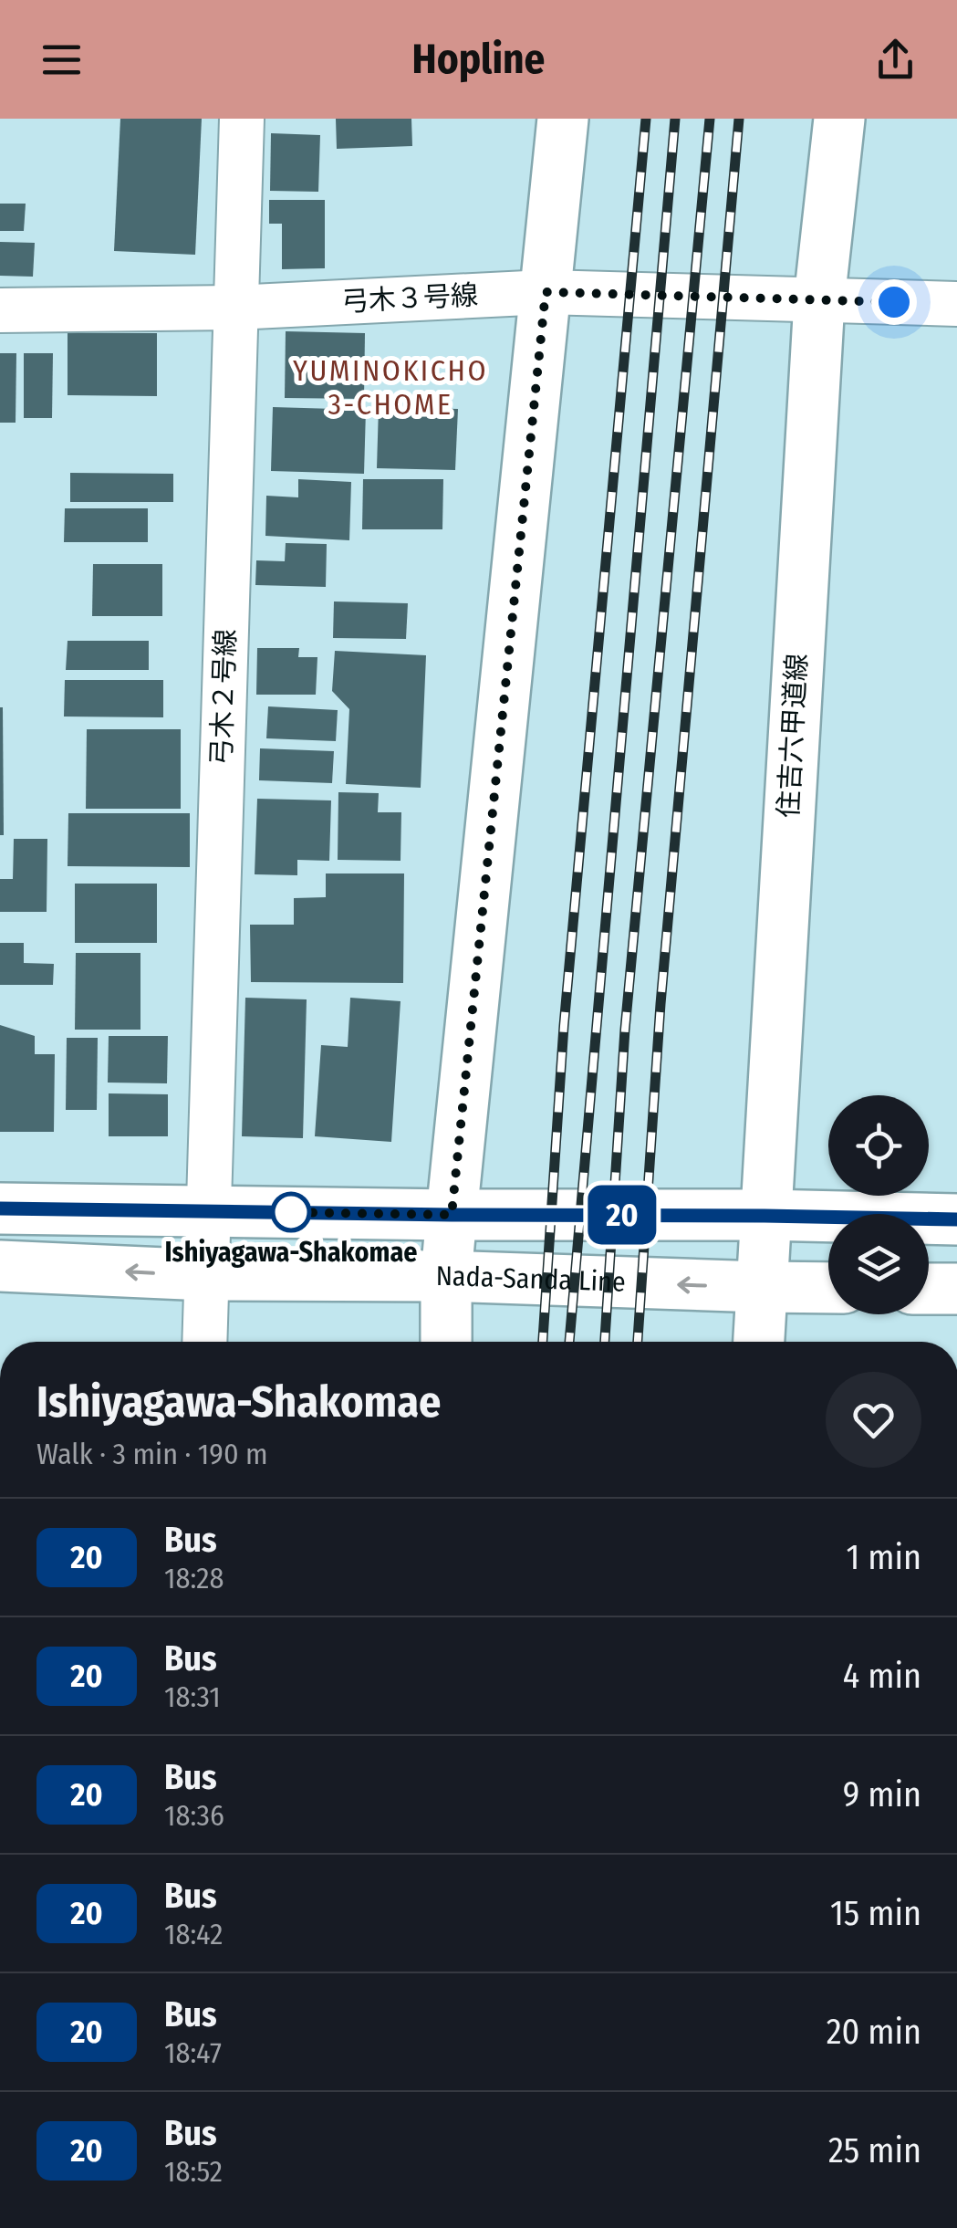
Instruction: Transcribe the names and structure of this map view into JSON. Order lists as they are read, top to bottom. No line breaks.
{"streets":{"street":["弓木３号線","弓木２号線","住吉六甲道線","Nada-Sanda Line"]},"crossings":[["弓木３号線","弓木２号線"],["弓木３号線","住吉六甲道線"],["弓木２号線","Nada-Sanda Line"],["住吉六甲道線","Nada-Sanda Line"]],"districts":["YUMINOKICHO 3-CHOME"],"places":["Ishiyagawa-Shakomae"],"lines":["bus line 20"],"page":{"header":"Hopline","on_map":"20","heading":["Ishiyagawa-Shakomae","Walk · 3 min · 190 m"],"list":[{"mark":"20","name":"Bus","note":"18:28","value":"1 min"},{"mark":"20","name":"Bus","note":"18:31","value":"4 min"},{"mark":"20","name":"Bus","note":"18:36","value":"9 min"},{"mark":"20","name":"Bus","note":"18:42","value":"15 min"},{"mark":"20","name":"Bus","note":"18:47","value":"20 min"},{"mark":"20","name":"Bus","note":"18:52","value":"25 min"}]}}
